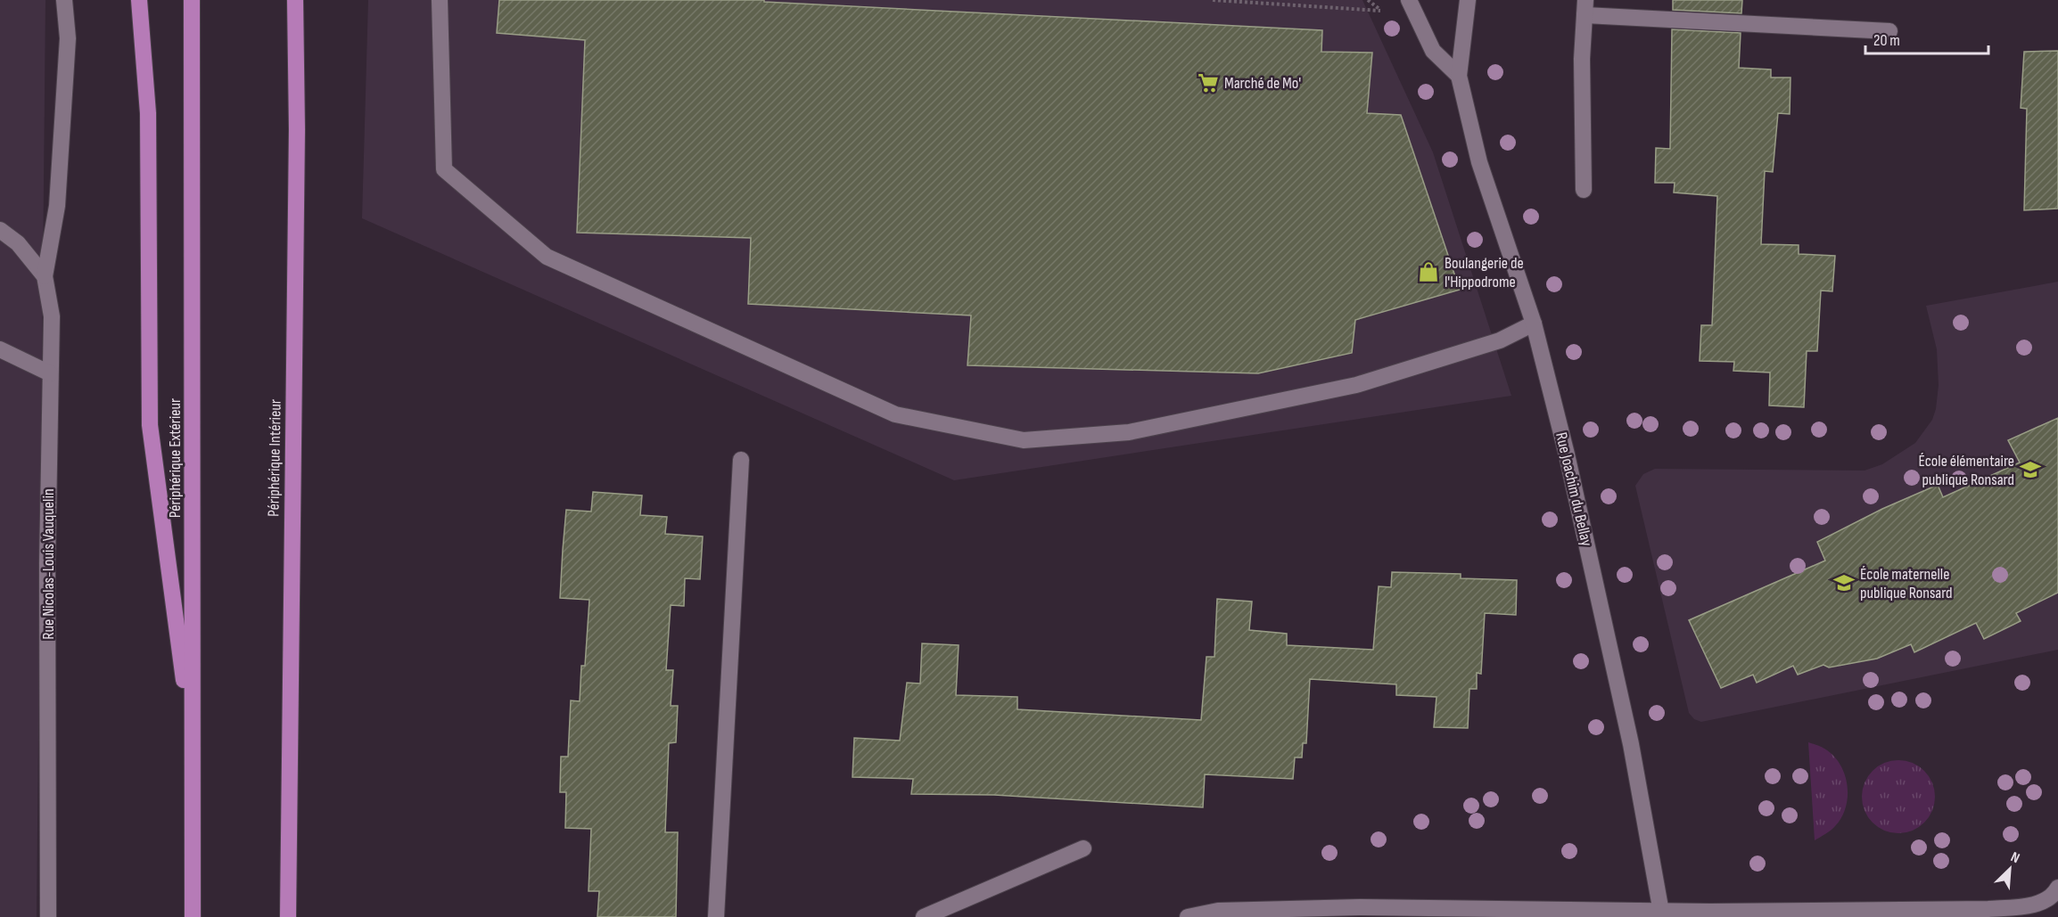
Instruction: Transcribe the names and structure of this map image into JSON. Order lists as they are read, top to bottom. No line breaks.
{"streets":{"highway":["Périphérique Extérieur","Périphérique Intérieur"],"street":["Rue Joachim du Bellay","Rue Nicolas-Louis Vauquelin"]},"places":{"supermarket":["Marché de Mo'"],"shop":["Boulangerie de l'Hippodrome"],"school or university":["École élémentaire publique Ronsard","École maternelle publique Ronsard"]},"scale_bar":"20 m","north":"top right"}
